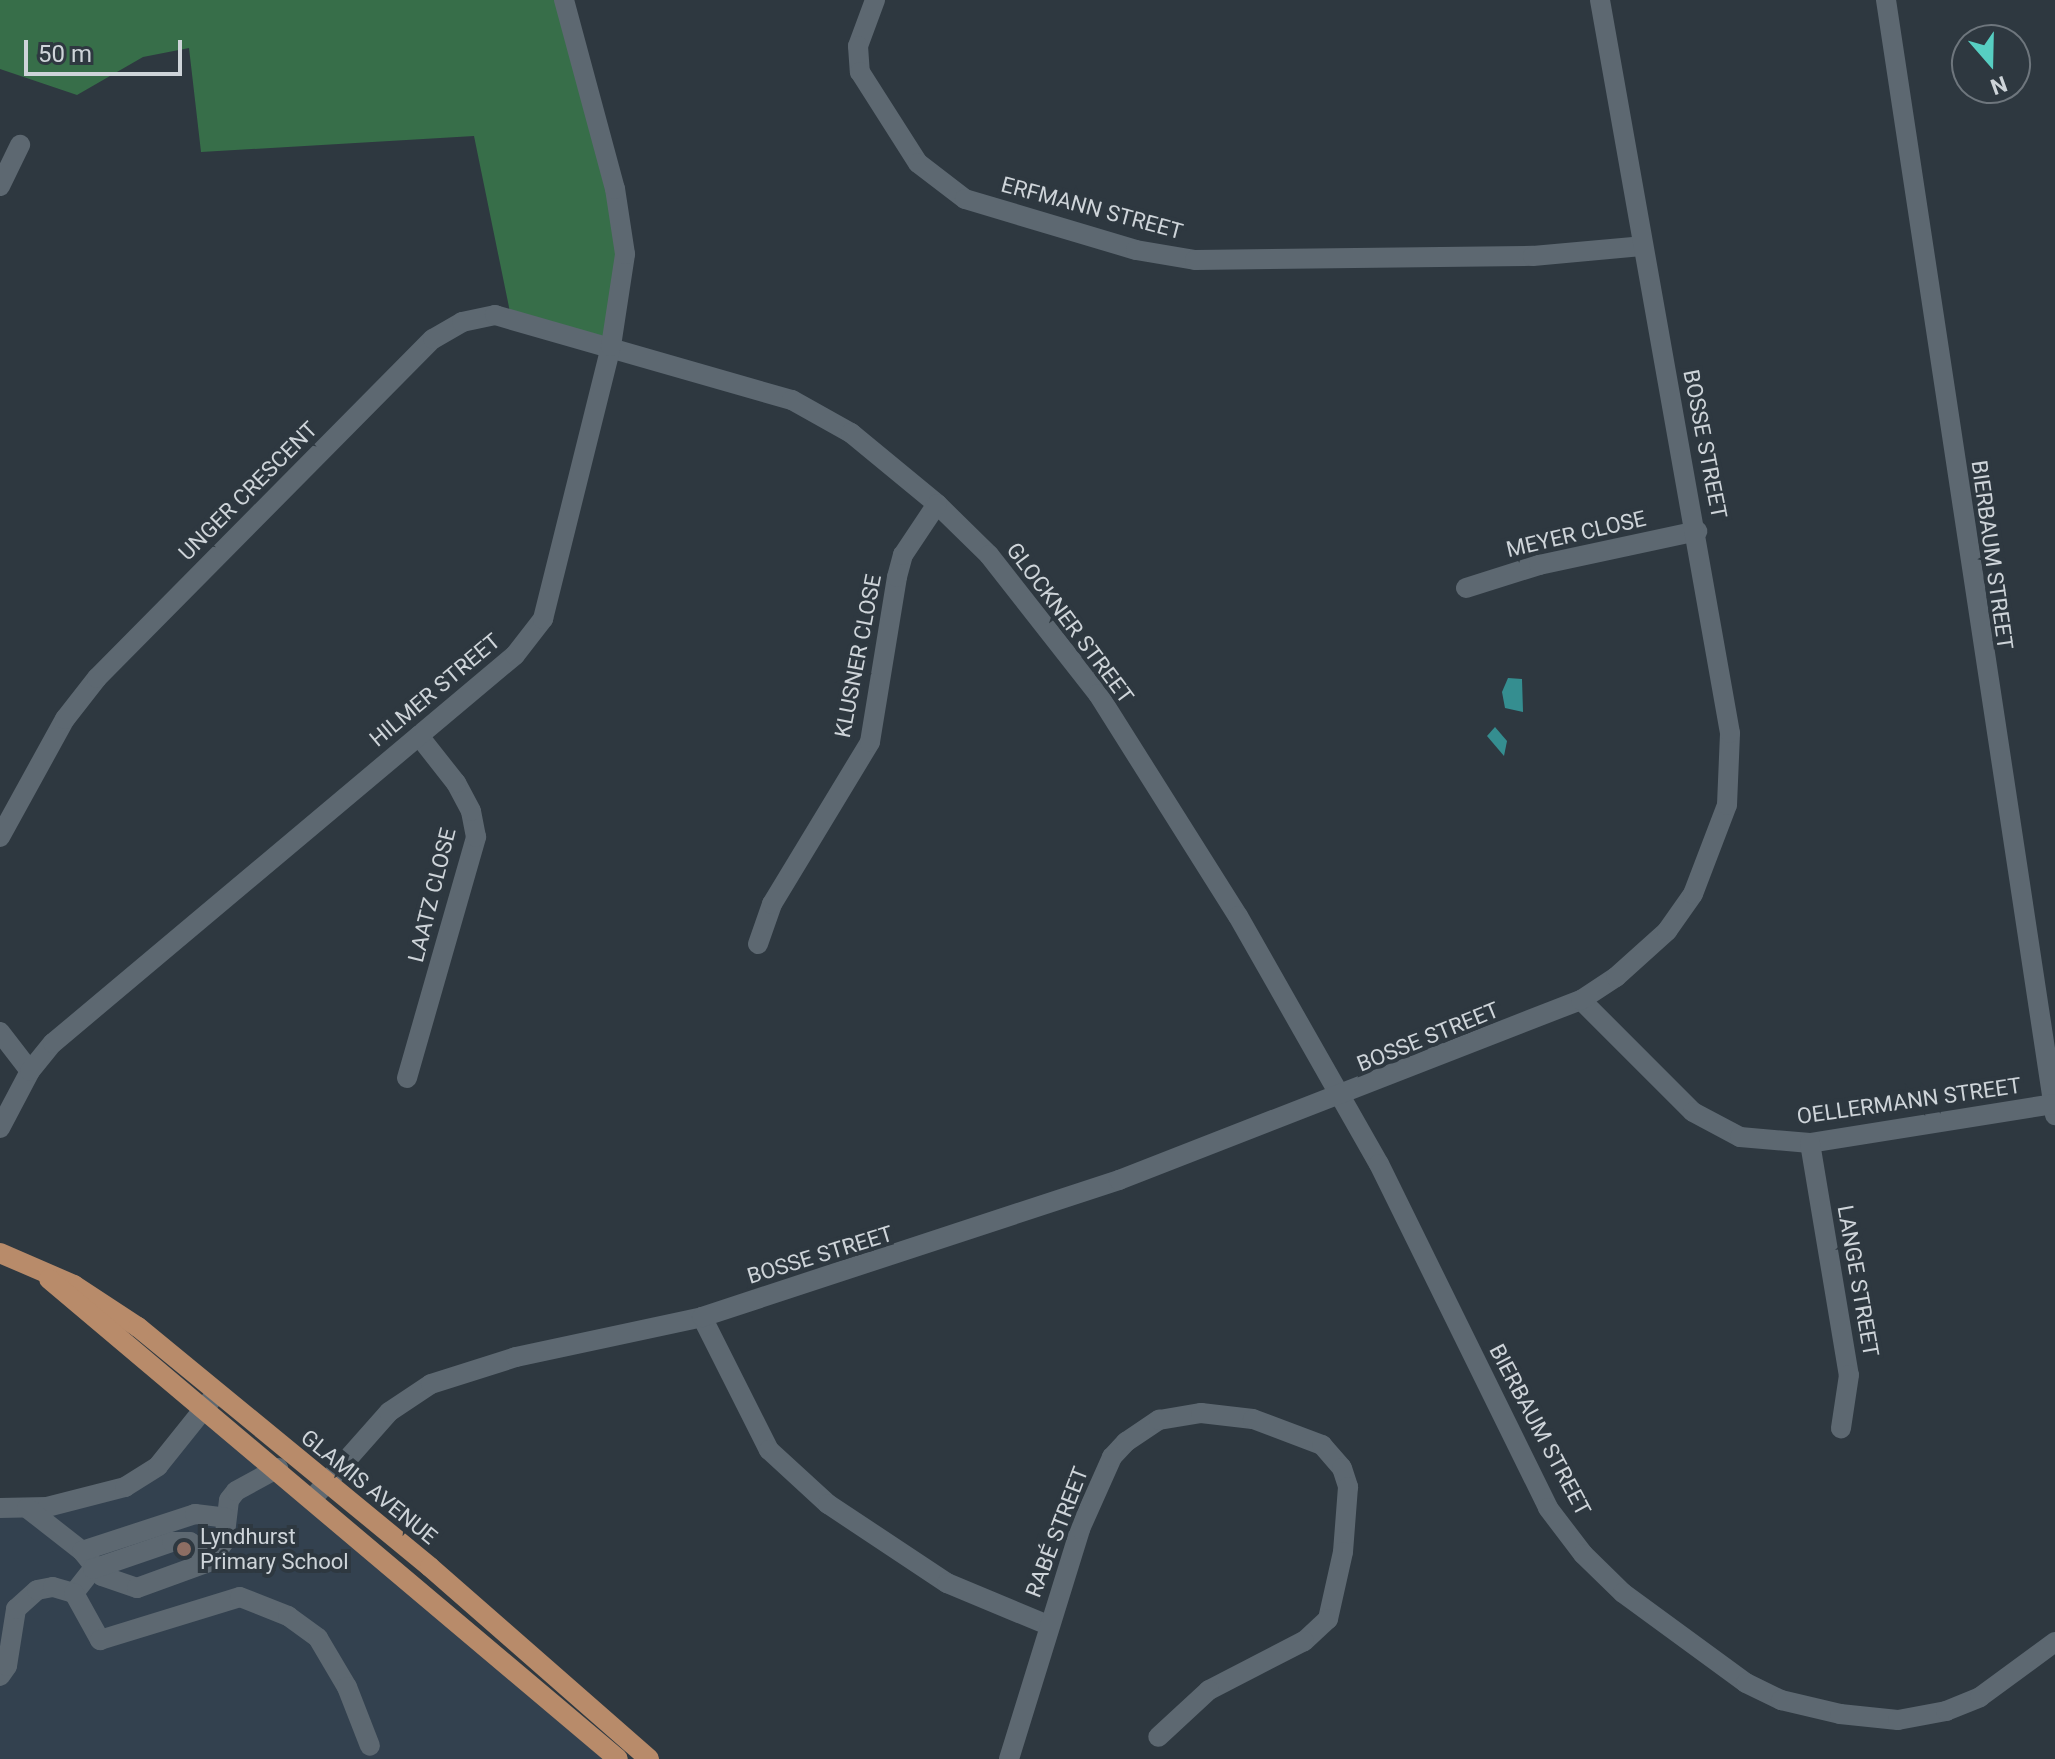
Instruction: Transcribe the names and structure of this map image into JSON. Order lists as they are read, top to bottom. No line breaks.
{"streets":{"main road":["GLAMIS AVENUE"],"street":["ERFMANN STREET","BOSSE STREET","UNGER CRESCENT","MEYER CLOSE","BIERBAUM STREET","GLOCKNER STREET","KLUSNER CLOSE","HILMER STREET","LAATZ CLOSE","OELLERMANN STREET","LANGE STREET","RABÉ STREET"]},"crossings":[["ERFMANN STREET","BOSSE STREET"],["BOSSE STREET","MEYER CLOSE"],["BOSSE STREET","BIERBAUM STREET"],["BOSSE STREET","GLOCKNER STREET"],["BOSSE STREET","OELLERMANN STREET"],["BOSSE STREET","GLAMIS AVENUE"],["BOSSE STREET","RABÉ STREET"],["UNGER CRESCENT","GLOCKNER STREET"],["UNGER CRESCENT","HILMER STREET"],["BIERBAUM STREET","GLOCKNER STREET"],["BIERBAUM STREET","OELLERMANN STREET"],["GLOCKNER STREET","KLUSNER CLOSE"],["GLOCKNER STREET","HILMER STREET"],["HILMER STREET","LAATZ CLOSE"],["OELLERMANN STREET","LANGE STREET"]],"places":["Lyndhurst Primary School"],"scale_bar":"50 m","north":"bottom"}
